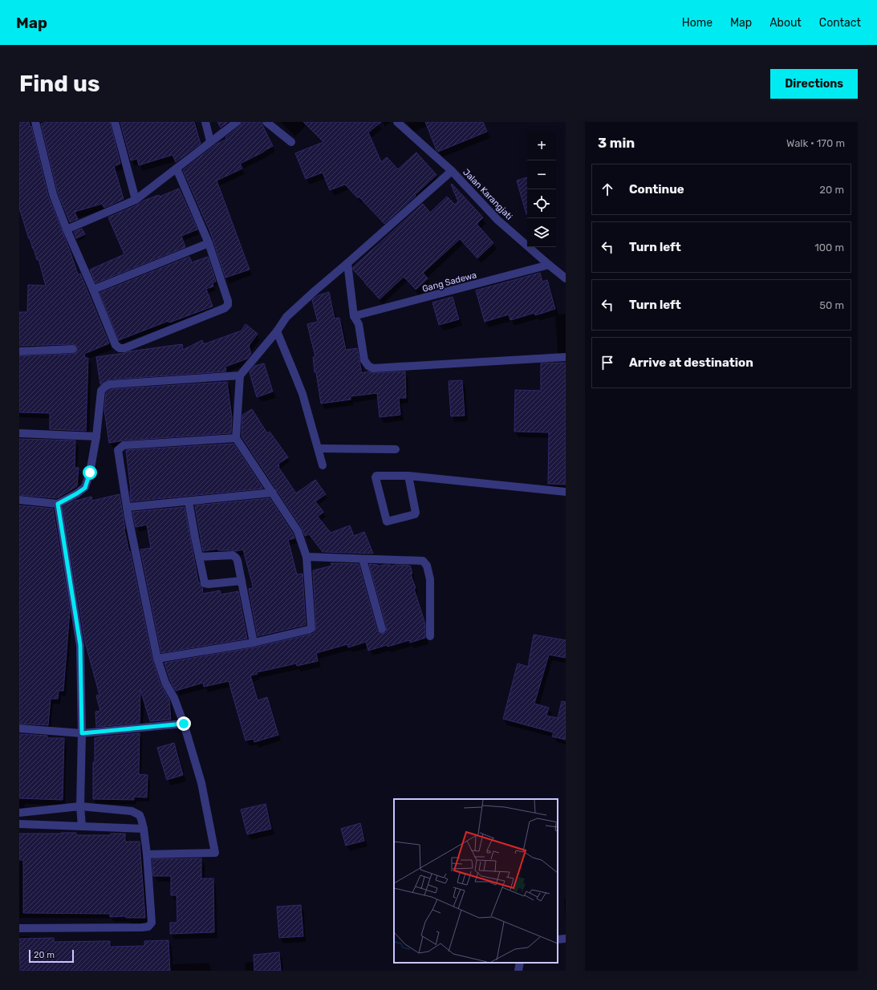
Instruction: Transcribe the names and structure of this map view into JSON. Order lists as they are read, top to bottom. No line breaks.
{"streets":{"street":["Jalan Karangjati","Gang Sadewa"]},"crossings":[["Jalan Karangjati","Gang Sadewa"]],"scale_bar":"20 m","page":{"header":"Map","nav":["Home","Map","About","Contact"],"buttons":"Directions","title":"Find us","heading":["3 min","Walk · 170 m"],"map_buttons":["+","−"],"list":[["Continue","20 m"],["Turn left","100 m"],["Turn left","50 m"],"Arrive at destination"],"scale":"20 m"}}
